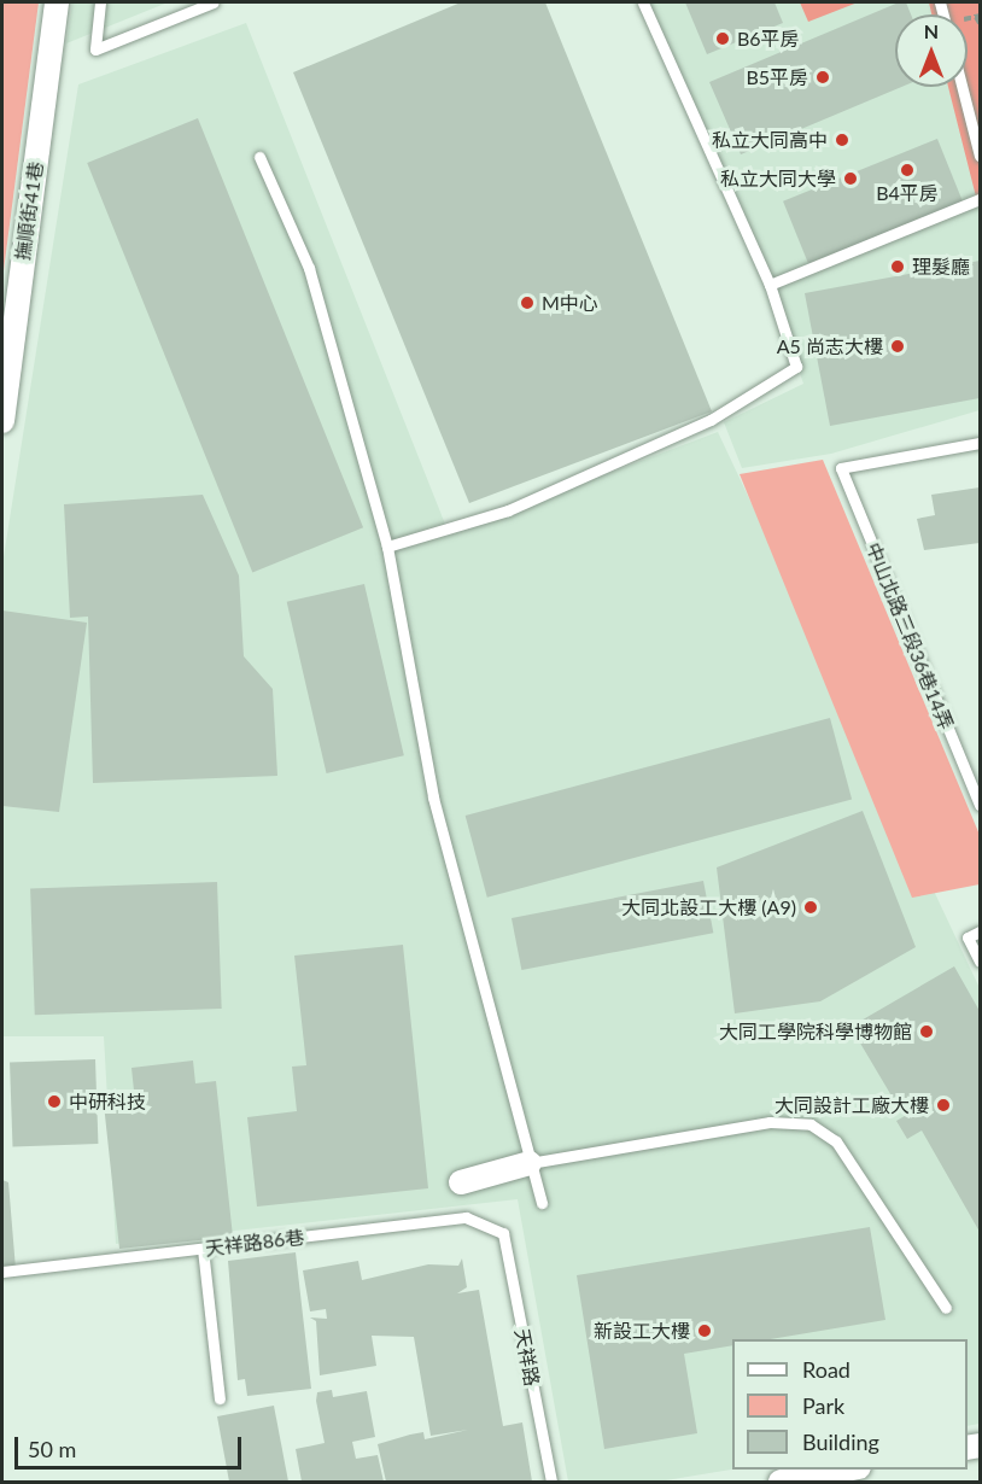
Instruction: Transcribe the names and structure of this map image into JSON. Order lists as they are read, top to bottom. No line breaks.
{"streets":{"street":["撫順街41巷"],"lane":["中山北路三段36巷14弄","天祥路86巷","天祥路"]},"crossings":[["天祥路86巷","天祥路"]],"places":["B6平房","B5平房","私立大同高中","B4平房","私立大同大學","理髮廳","M中心","A5 尚志大樓","大同北設工大樓 (A9)","大同工學院科學博物館","中研科技","大同設計工廠大樓","新設工大樓"],"legend":["Road","Park","Building"],"scale_bar":"50 m","north":"top"}
